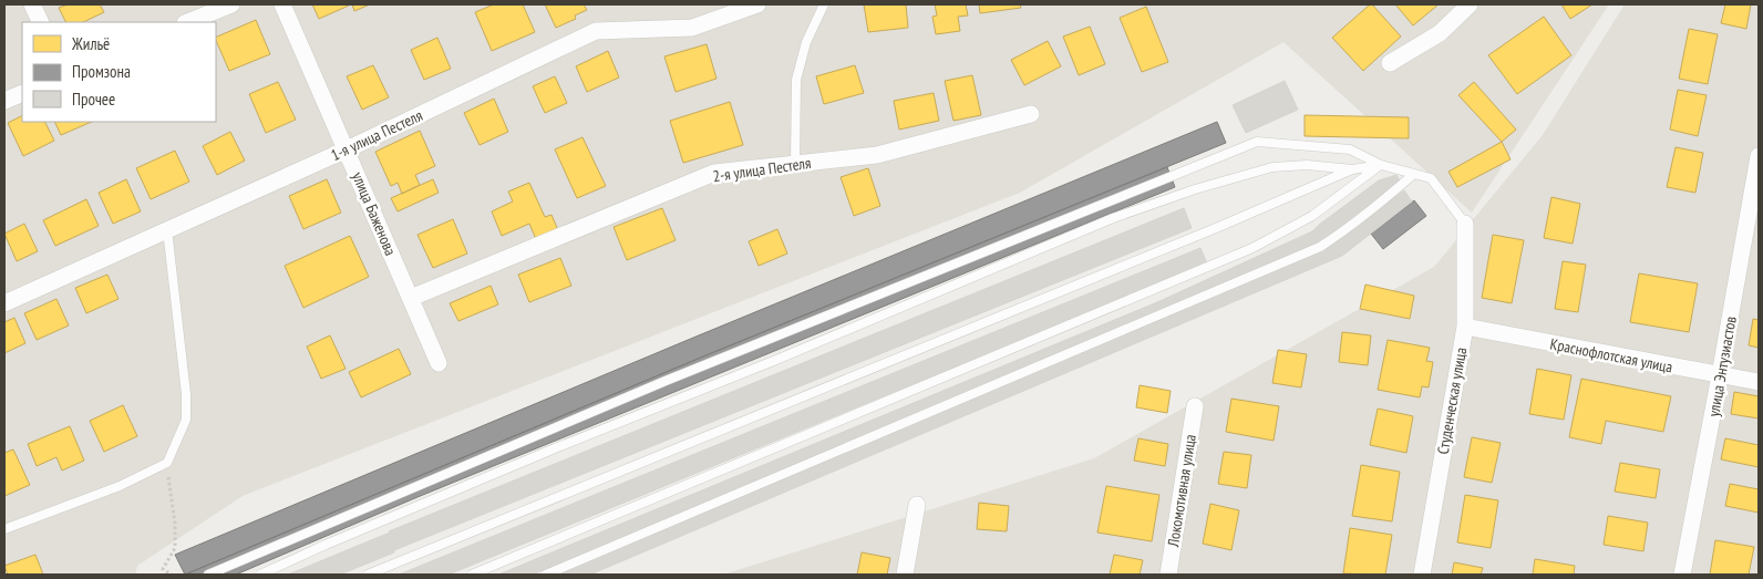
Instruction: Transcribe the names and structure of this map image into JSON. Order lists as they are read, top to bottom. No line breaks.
{"streets":{"street":["1-я улица Пестеля","2-я улица Пестеля","улица Баженова","Краснофлотская улица","улица Энтузиастов","Студенческая улица","Локомотивная улица"]},"crossings":[["1-я улица Пестеля","улица Баженова"],["2-я улица Пестеля","улица Баженова"],["Краснофлотская улица","улица Энтузиастов"],["Краснофлотская улица","Студенческая улица"]],"legend":["Жильё","Промзона","Прочее"]}
